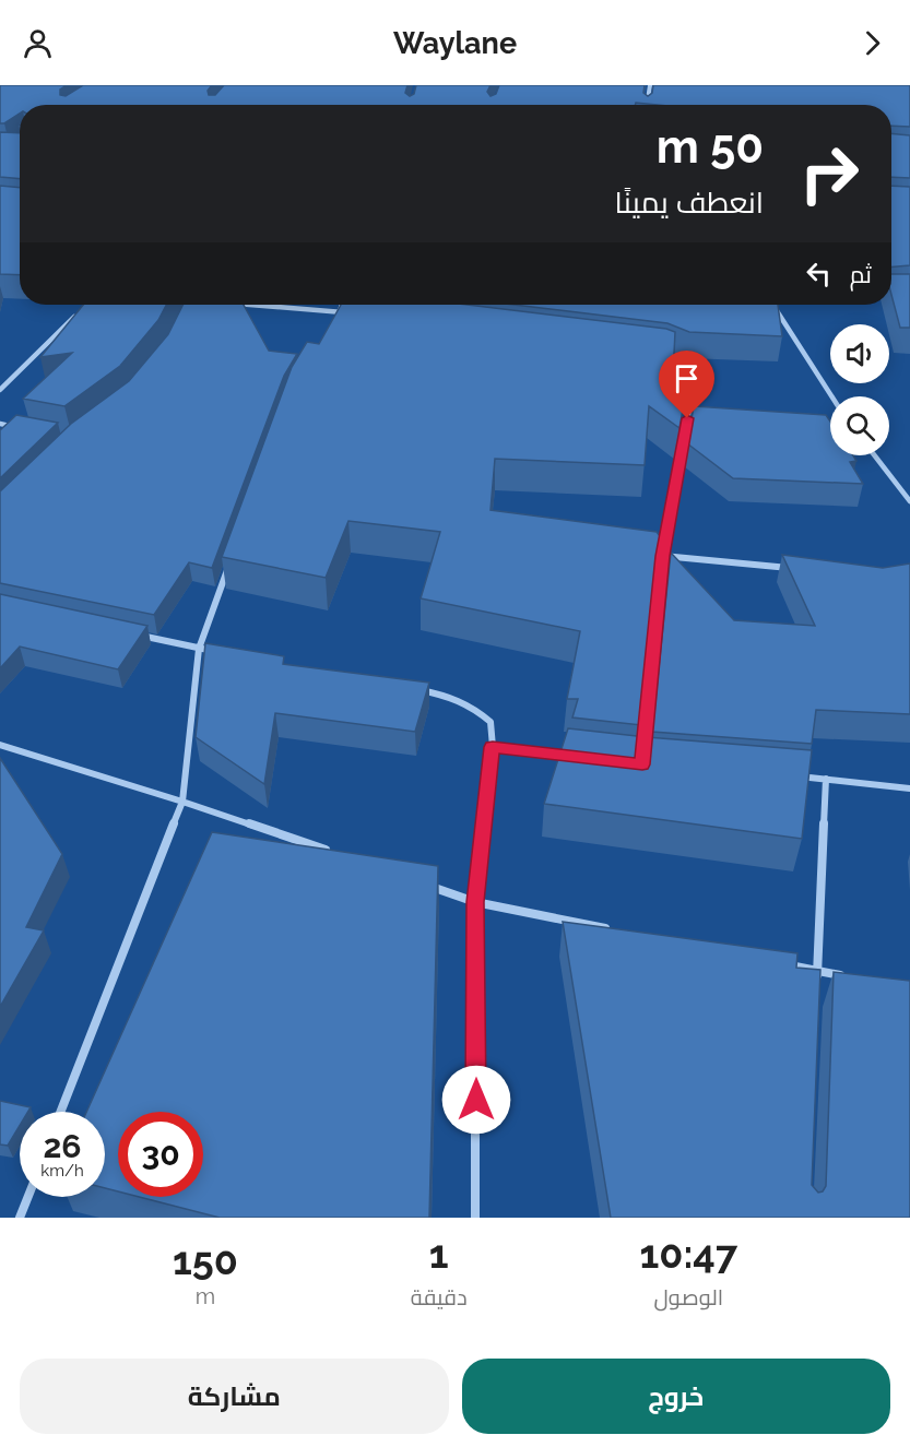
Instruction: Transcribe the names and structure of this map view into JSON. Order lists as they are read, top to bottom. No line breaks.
{"page":{"header":"Waylane","turn":["50 m","انعطف يمينًا"],"then":"ثم","speed":"26 km/h","limit":"30","eta":["10:47","الوصول","1","دقيقة","150","m"],"buttons":["خروج","مشاركة"]}}
